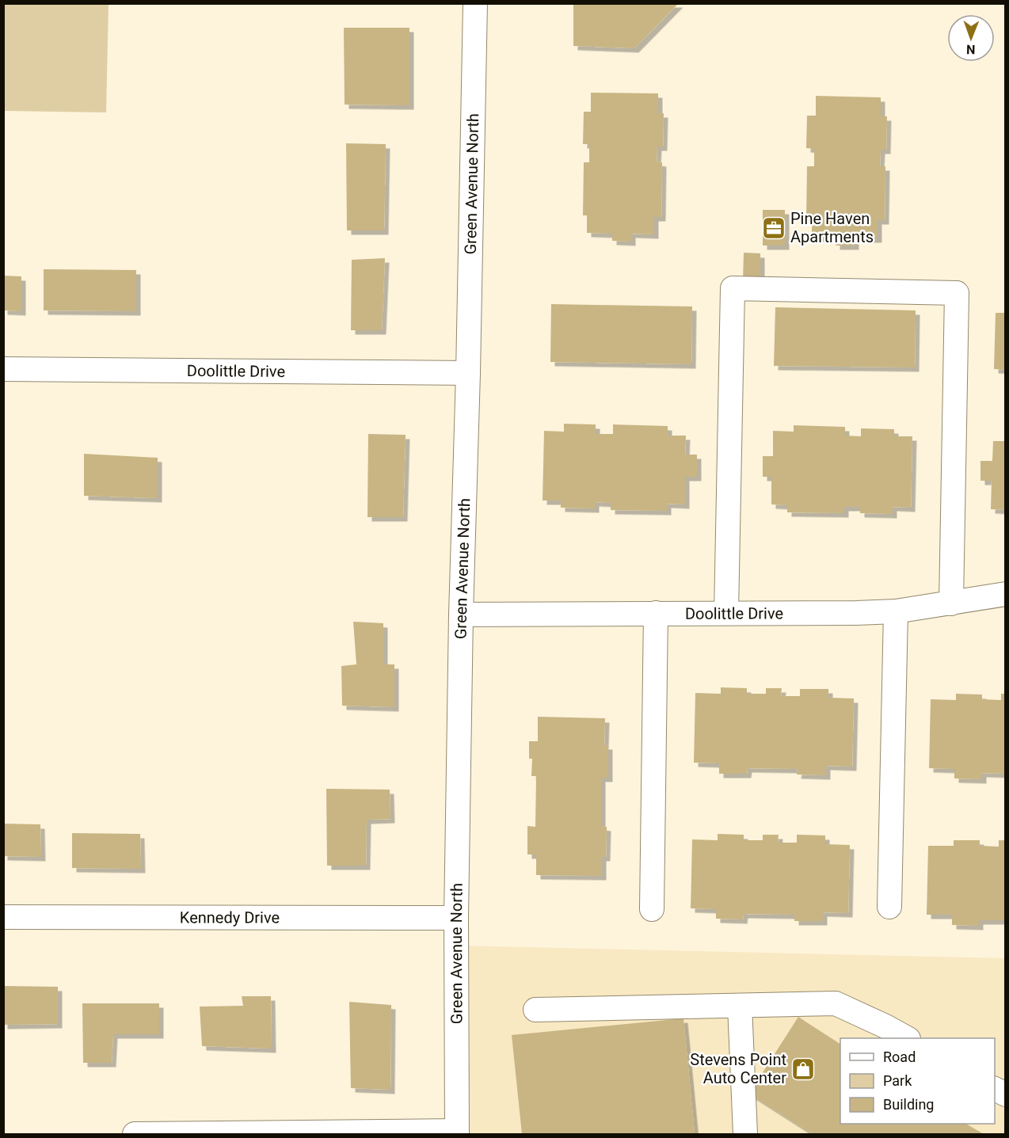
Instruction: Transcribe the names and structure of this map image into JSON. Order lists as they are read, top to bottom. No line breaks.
{"streets":{"street":["Green Avenue North","Doolittle Drive","Kennedy Drive"]},"crossings":[["Green Avenue North","Doolittle Drive"],["Green Avenue North","Kennedy Drive"]],"places":{"office":["Pine Haven Apartments"],"shop":["Stevens Point Auto Center"]},"legend":["Road","Park","Building"],"north":"bottom"}
